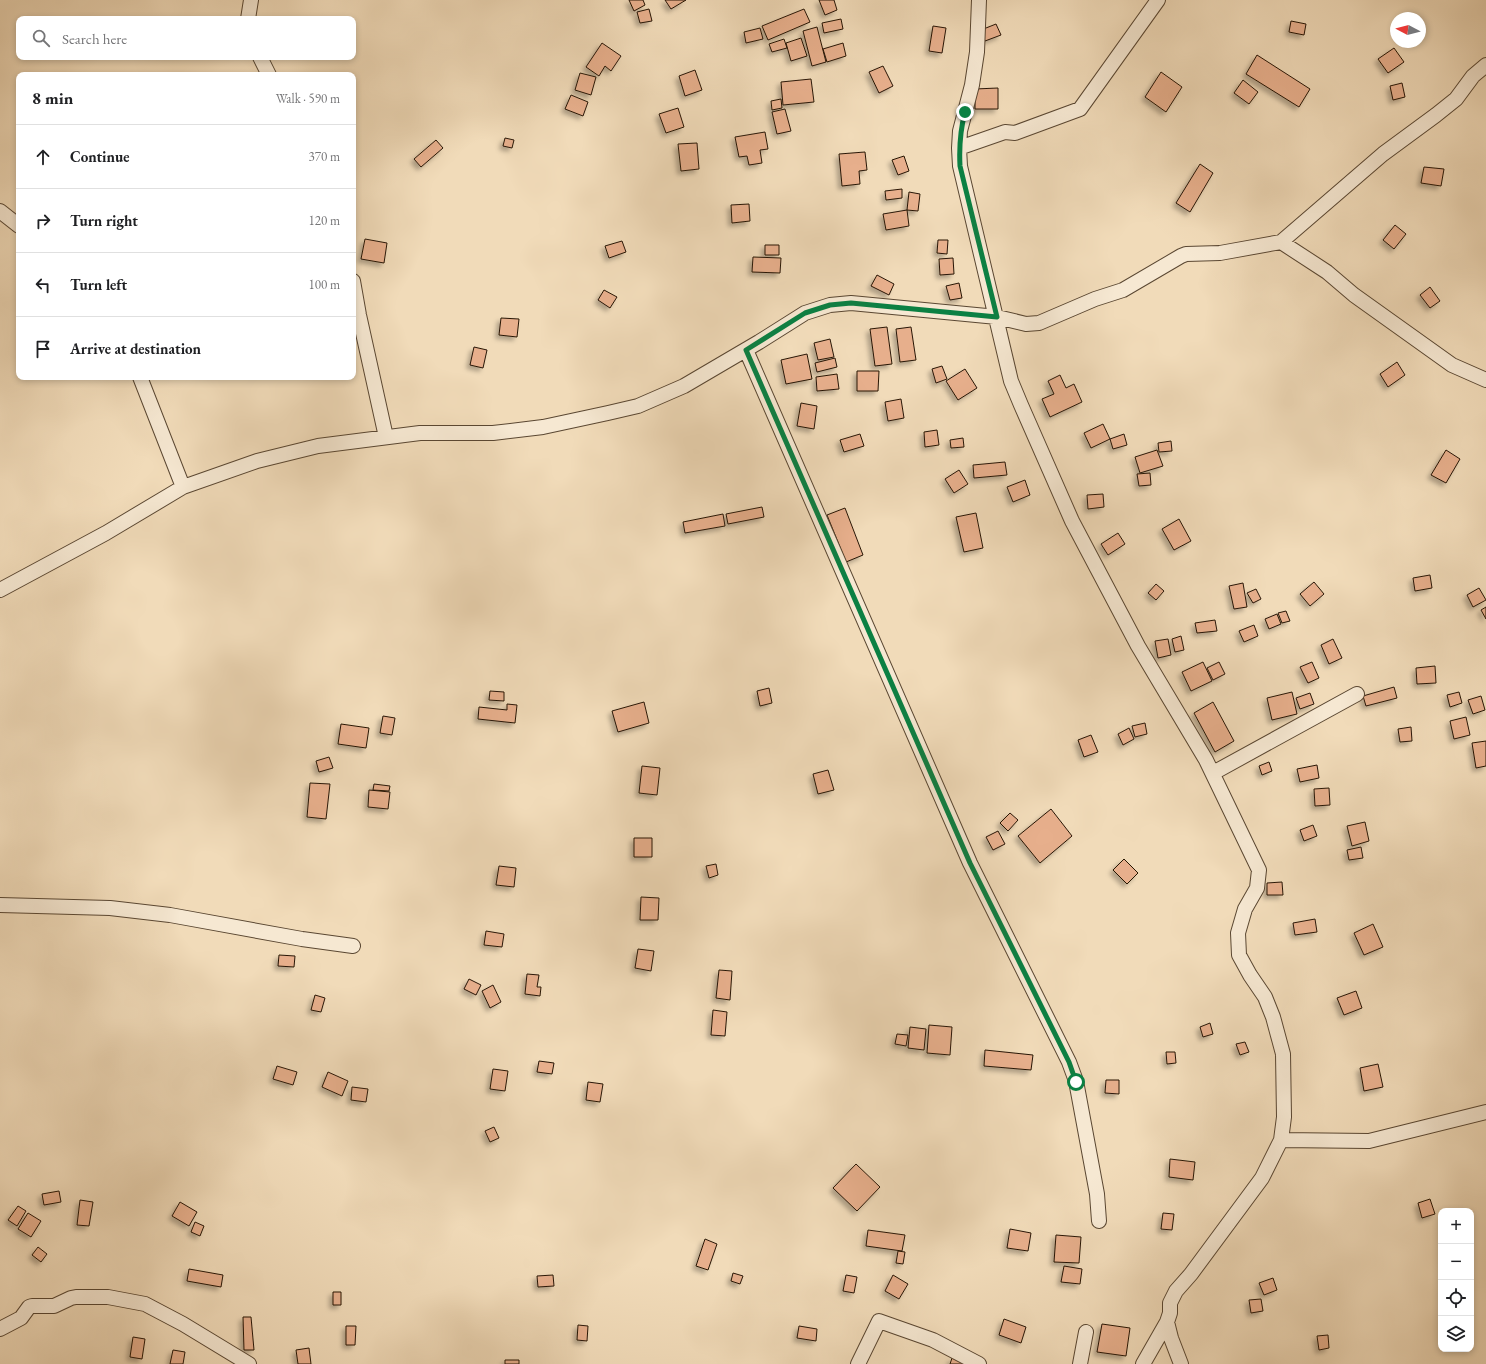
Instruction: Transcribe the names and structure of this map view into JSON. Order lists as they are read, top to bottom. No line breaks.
{"north":"left","page":{"search":"Search here","heading":["8 min","Walk · 590 m"],"list":[["Continue","370 m"],["Turn right","120 m"],["Turn left","100 m"],"Arrive at destination"],"map_buttons":["+","−"]}}
